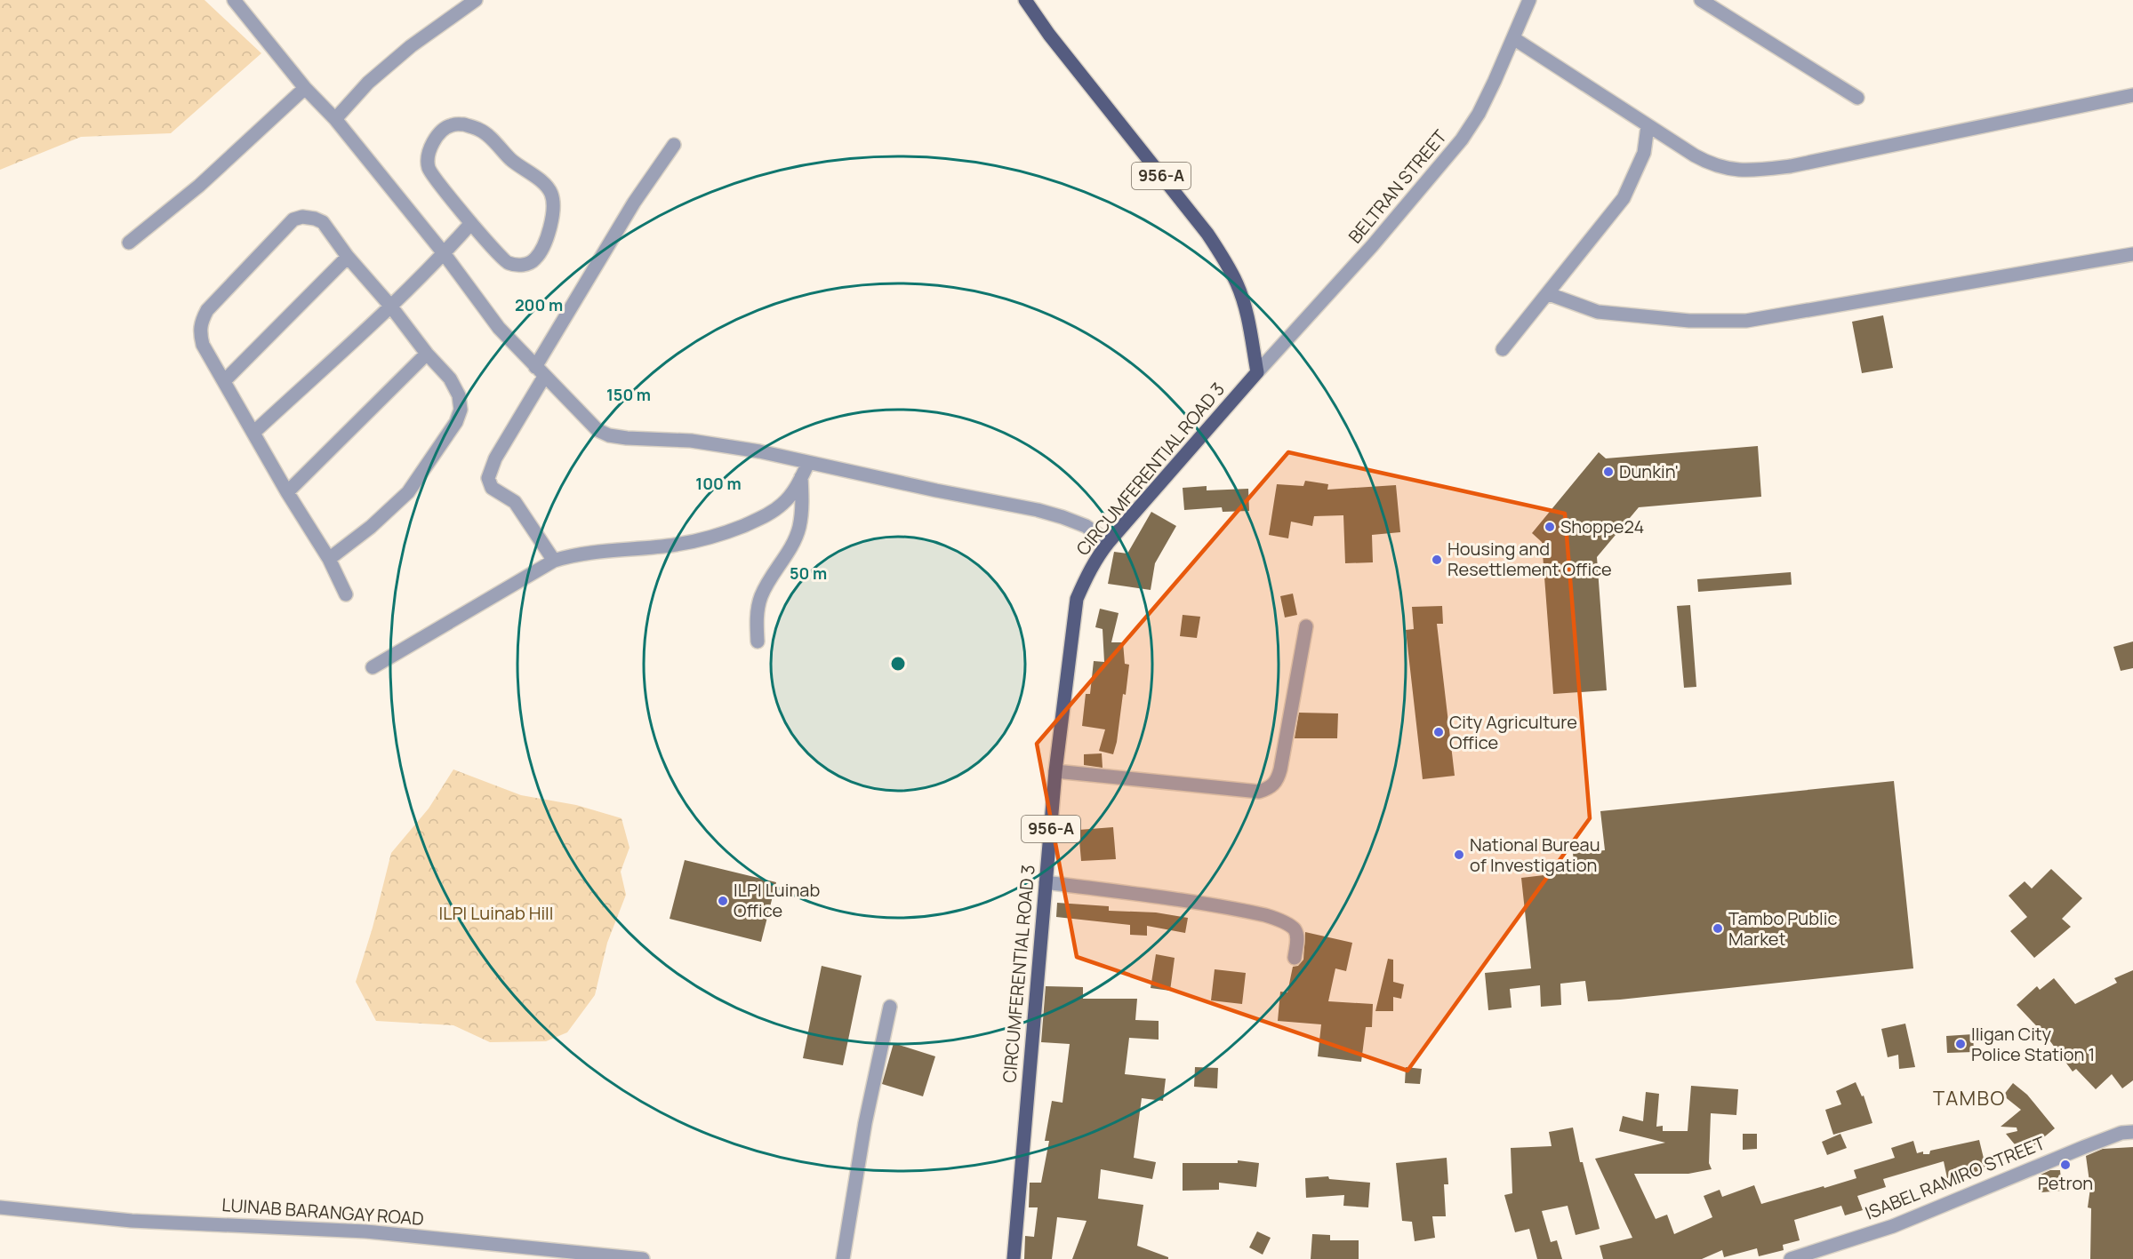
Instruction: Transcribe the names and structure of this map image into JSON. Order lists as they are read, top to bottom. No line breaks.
{"streets":{"main road":["956-A","CIRCUMFERENTIAL ROAD 3"],"street":["BELTRAN STREET","ISABEL RAMIRO STREET","LUINAB BARANGAY ROAD"]},"crossings":[["956-A","BELTRAN STREET"],["956-A","CIRCUMFERENTIAL ROAD 3"],["BELTRAN STREET","CIRCUMFERENTIAL ROAD 3"]],"districts":["TAMBO"],"parks":["ILPI Luinab Hill"],"places":["Dunkin'","Shoppe24","Housing and Resettlement Office","City Agriculture Office","National Bureau of Investigation","ILPI Luinab Office","Tambo Public Market","Iligan City Police Station 1","Petron"],"rings":["200 m","150 m","100 m","50 m"]}
